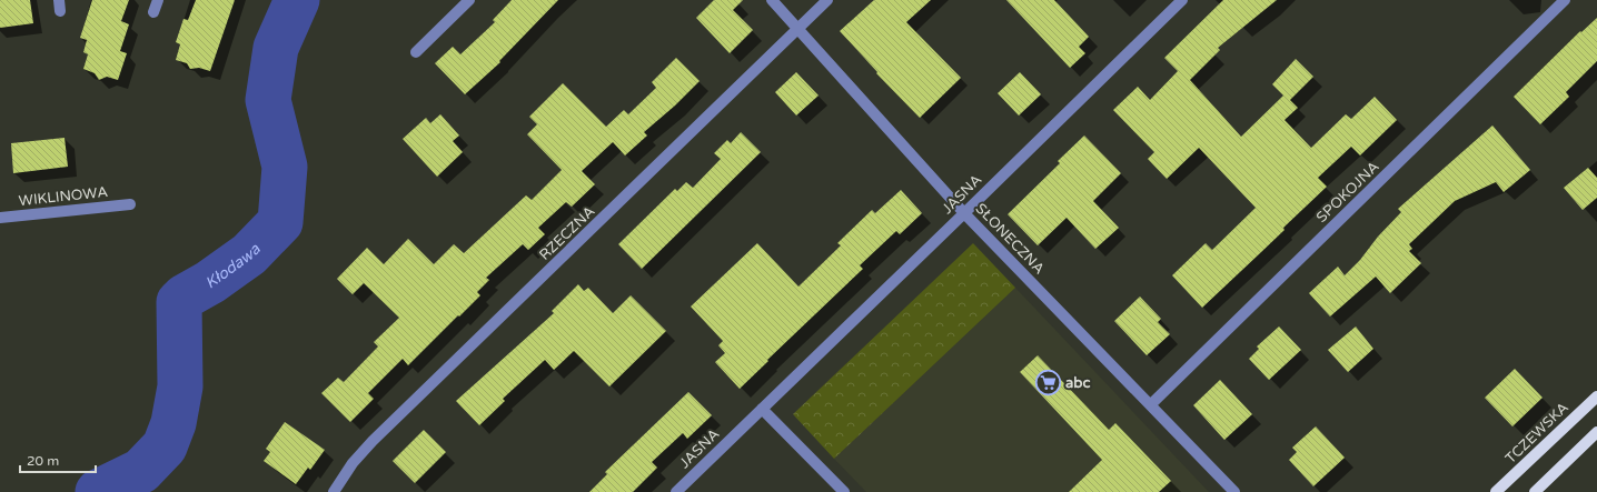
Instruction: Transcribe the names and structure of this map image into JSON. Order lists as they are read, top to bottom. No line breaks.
{"streets":{"main road":["TCZEWSKA"],"street":["SPOKOJNA","JASNA","WIKLINOWA","RZECZNA","SŁONECZNA"]},"crossings":[["SPOKOJNA","SŁONECZNA"],["JASNA","SŁONECZNA"],["RZECZNA","SŁONECZNA"]],"water":["Kłodawa"],"places":{"supermarket":["abc"]},"scale_bar":"20 m"}
